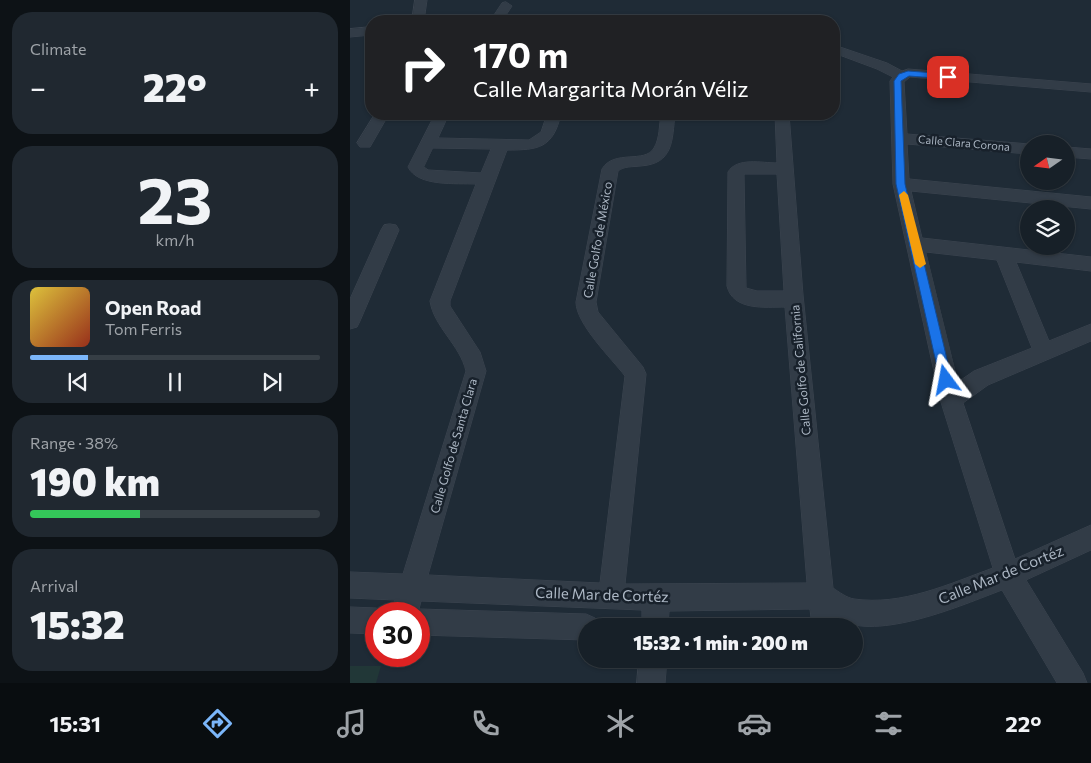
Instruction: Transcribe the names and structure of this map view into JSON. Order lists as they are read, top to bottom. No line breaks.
{"streets":{"street":["Calle Clara Corona","Calle Golfo de México","Calle Golfo de California","Calle Golfo de Santa Clara","Calle Mar de Cortéz"]},"crossings":[["Calle Golfo de México","Calle Mar de Cortéz"],["Calle Golfo de California","Calle Mar de Cortéz"],["Calle Golfo de Santa Clara","Calle Mar de Cortéz"]],"north":"left","page":{"tile":["Climate",["23","km/h"],["Range · 38%","190 km"],["Arrival","15:32"]],"turn":["170 m","Calle Margarita Morán Véliz"],"heat":["−","22°","+"],"song":["Open Road","Tom Ferris"],"limit":"30","trip":"15:32 · 1 min · 200 m","tabs":["15:31","22°"]}}
